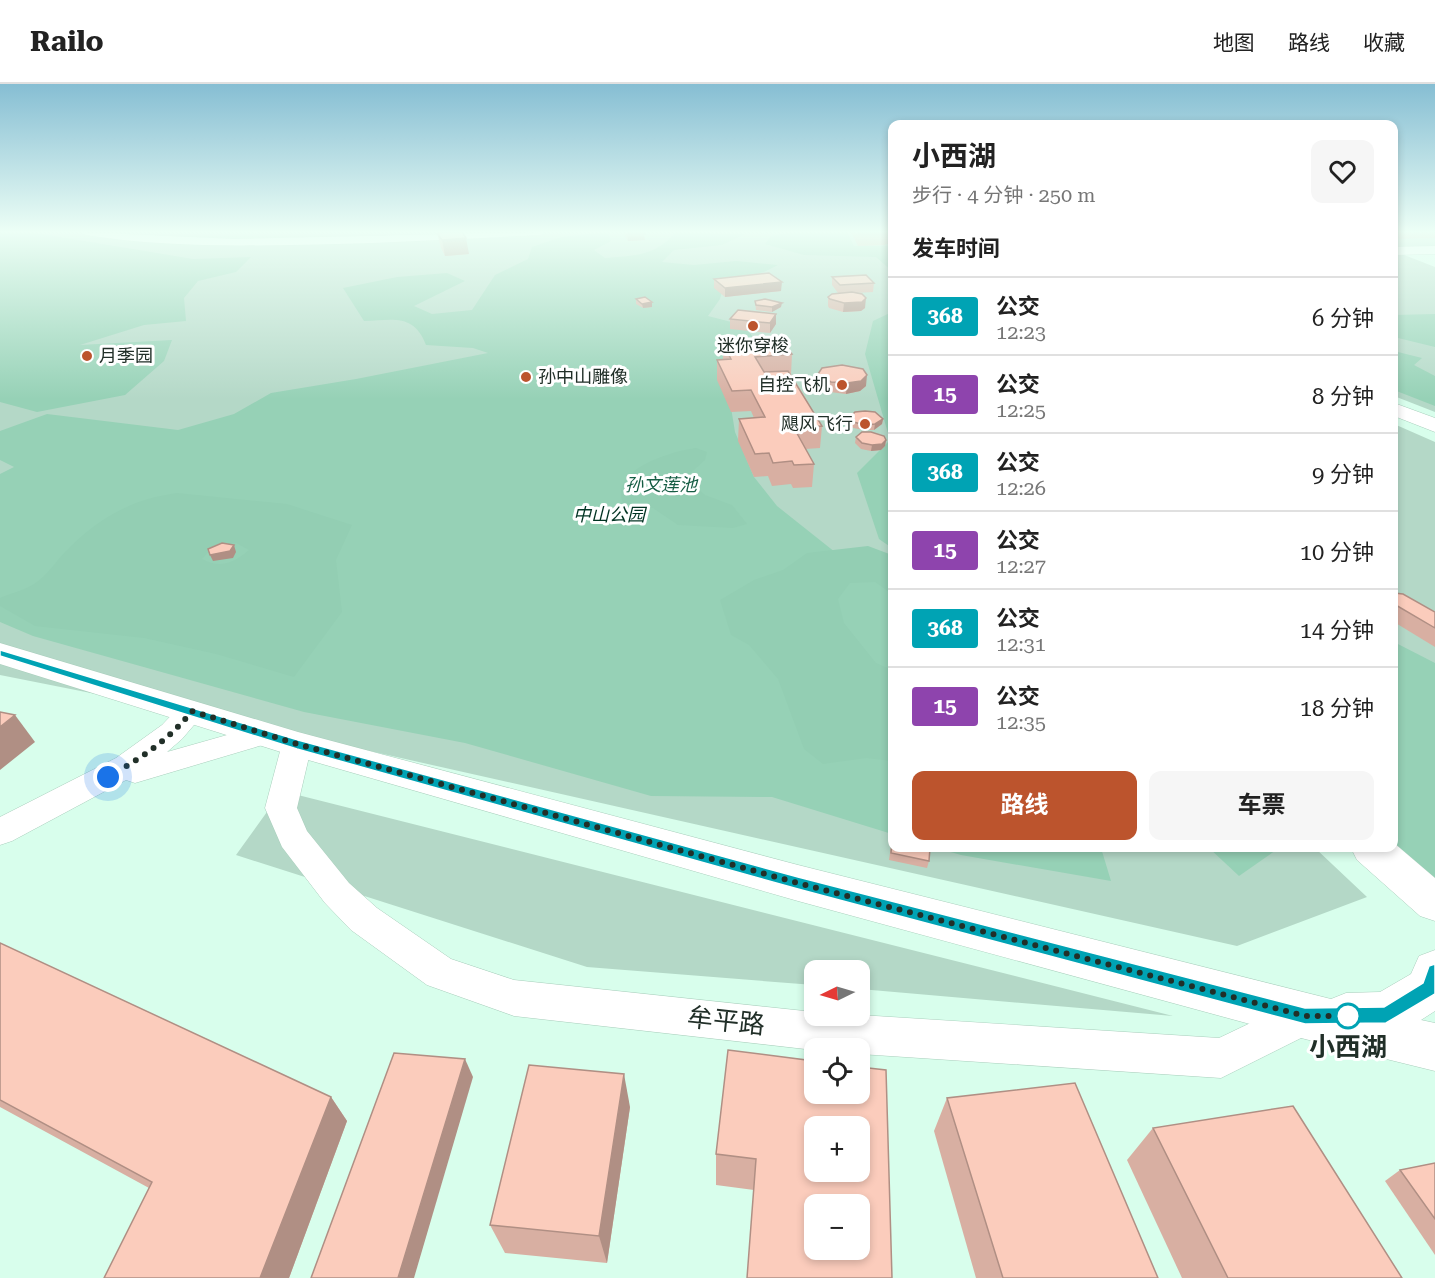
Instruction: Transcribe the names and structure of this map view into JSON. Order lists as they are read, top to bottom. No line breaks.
{"streets":{"street":["牟平路"]},"water":["孙文莲池"],"parks":["中山公园"],"places":["迷你穿梭","月季园","孙中山雕像","自控飞机","飓风飞行","小西湖"],"lines":["bus line 368"],"north":"left","page":{"header":"Railo","nav":["地图","路线","收藏"],"heading":[["小西湖","步行 · 4 分钟 · 250 m"],"发车时间"],"list":[{"mark":"368","name":"公交","note":"12:23","value":"6 分钟"},{"mark":"15","name":"公交","note":"12:25","value":"8 分钟"},{"mark":"368","name":"公交","note":"12:26","value":"9 分钟"},{"mark":"15","name":"公交","note":"12:27","value":"10 分钟"},{"mark":"368","name":"公交","note":"12:31","value":"14 分钟"},{"mark":"15","name":"公交","note":"12:35","value":"18 分钟"}],"buttons":["路线","车票"],"map_buttons":["+","−"]}}
